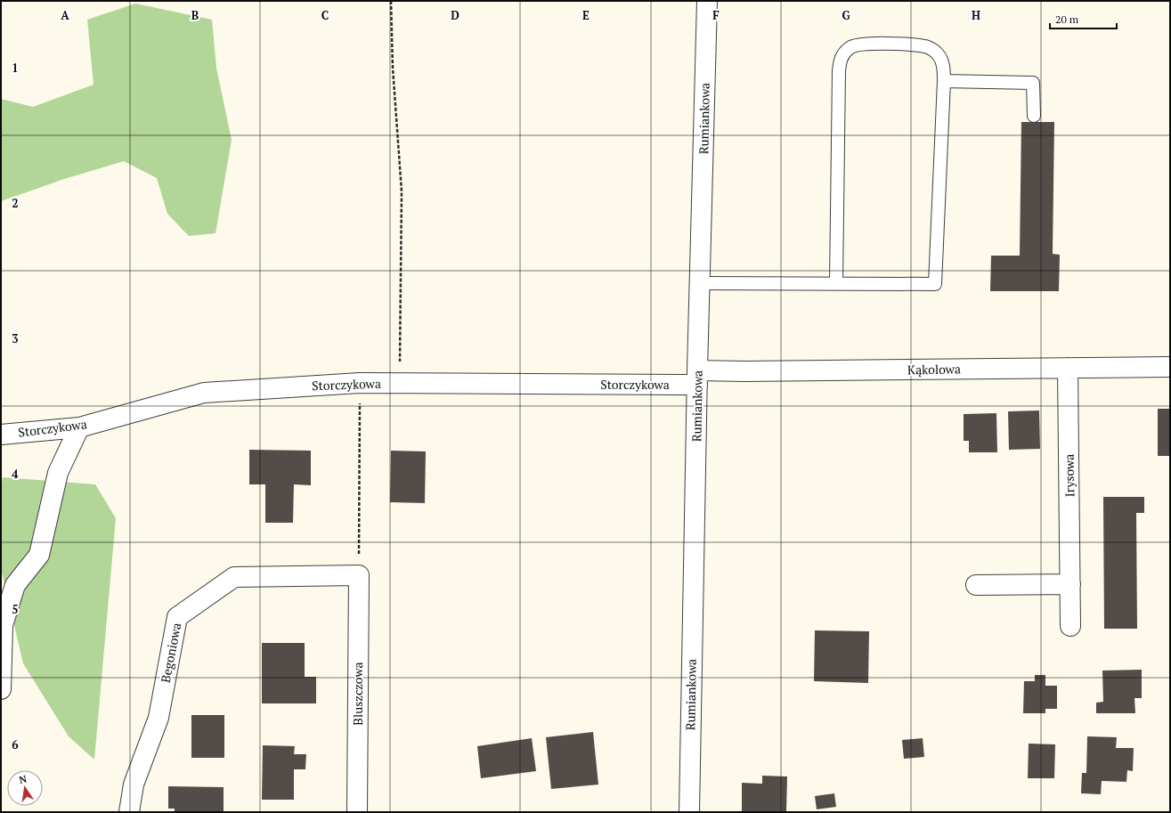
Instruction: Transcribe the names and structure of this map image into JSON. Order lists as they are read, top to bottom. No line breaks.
{"streets":{"street":["Rumiankowa","Kąkolowa","Storczykowa","Irysowa","Begoniowa","Bluszczowa"]},"crossings":[["Rumiankowa","Kąkolowa"],["Rumiankowa","Storczykowa"],["Kąkolowa","Storczykowa"],["Kąkolowa","Irysowa"],["Begoniowa","Bluszczowa"]],"scale_bar":"20 m","north":"top","grid":{"columns":["A","B","C","D","E","F","G","H"],"rows":["1","2","3","4","5","6"]}}
